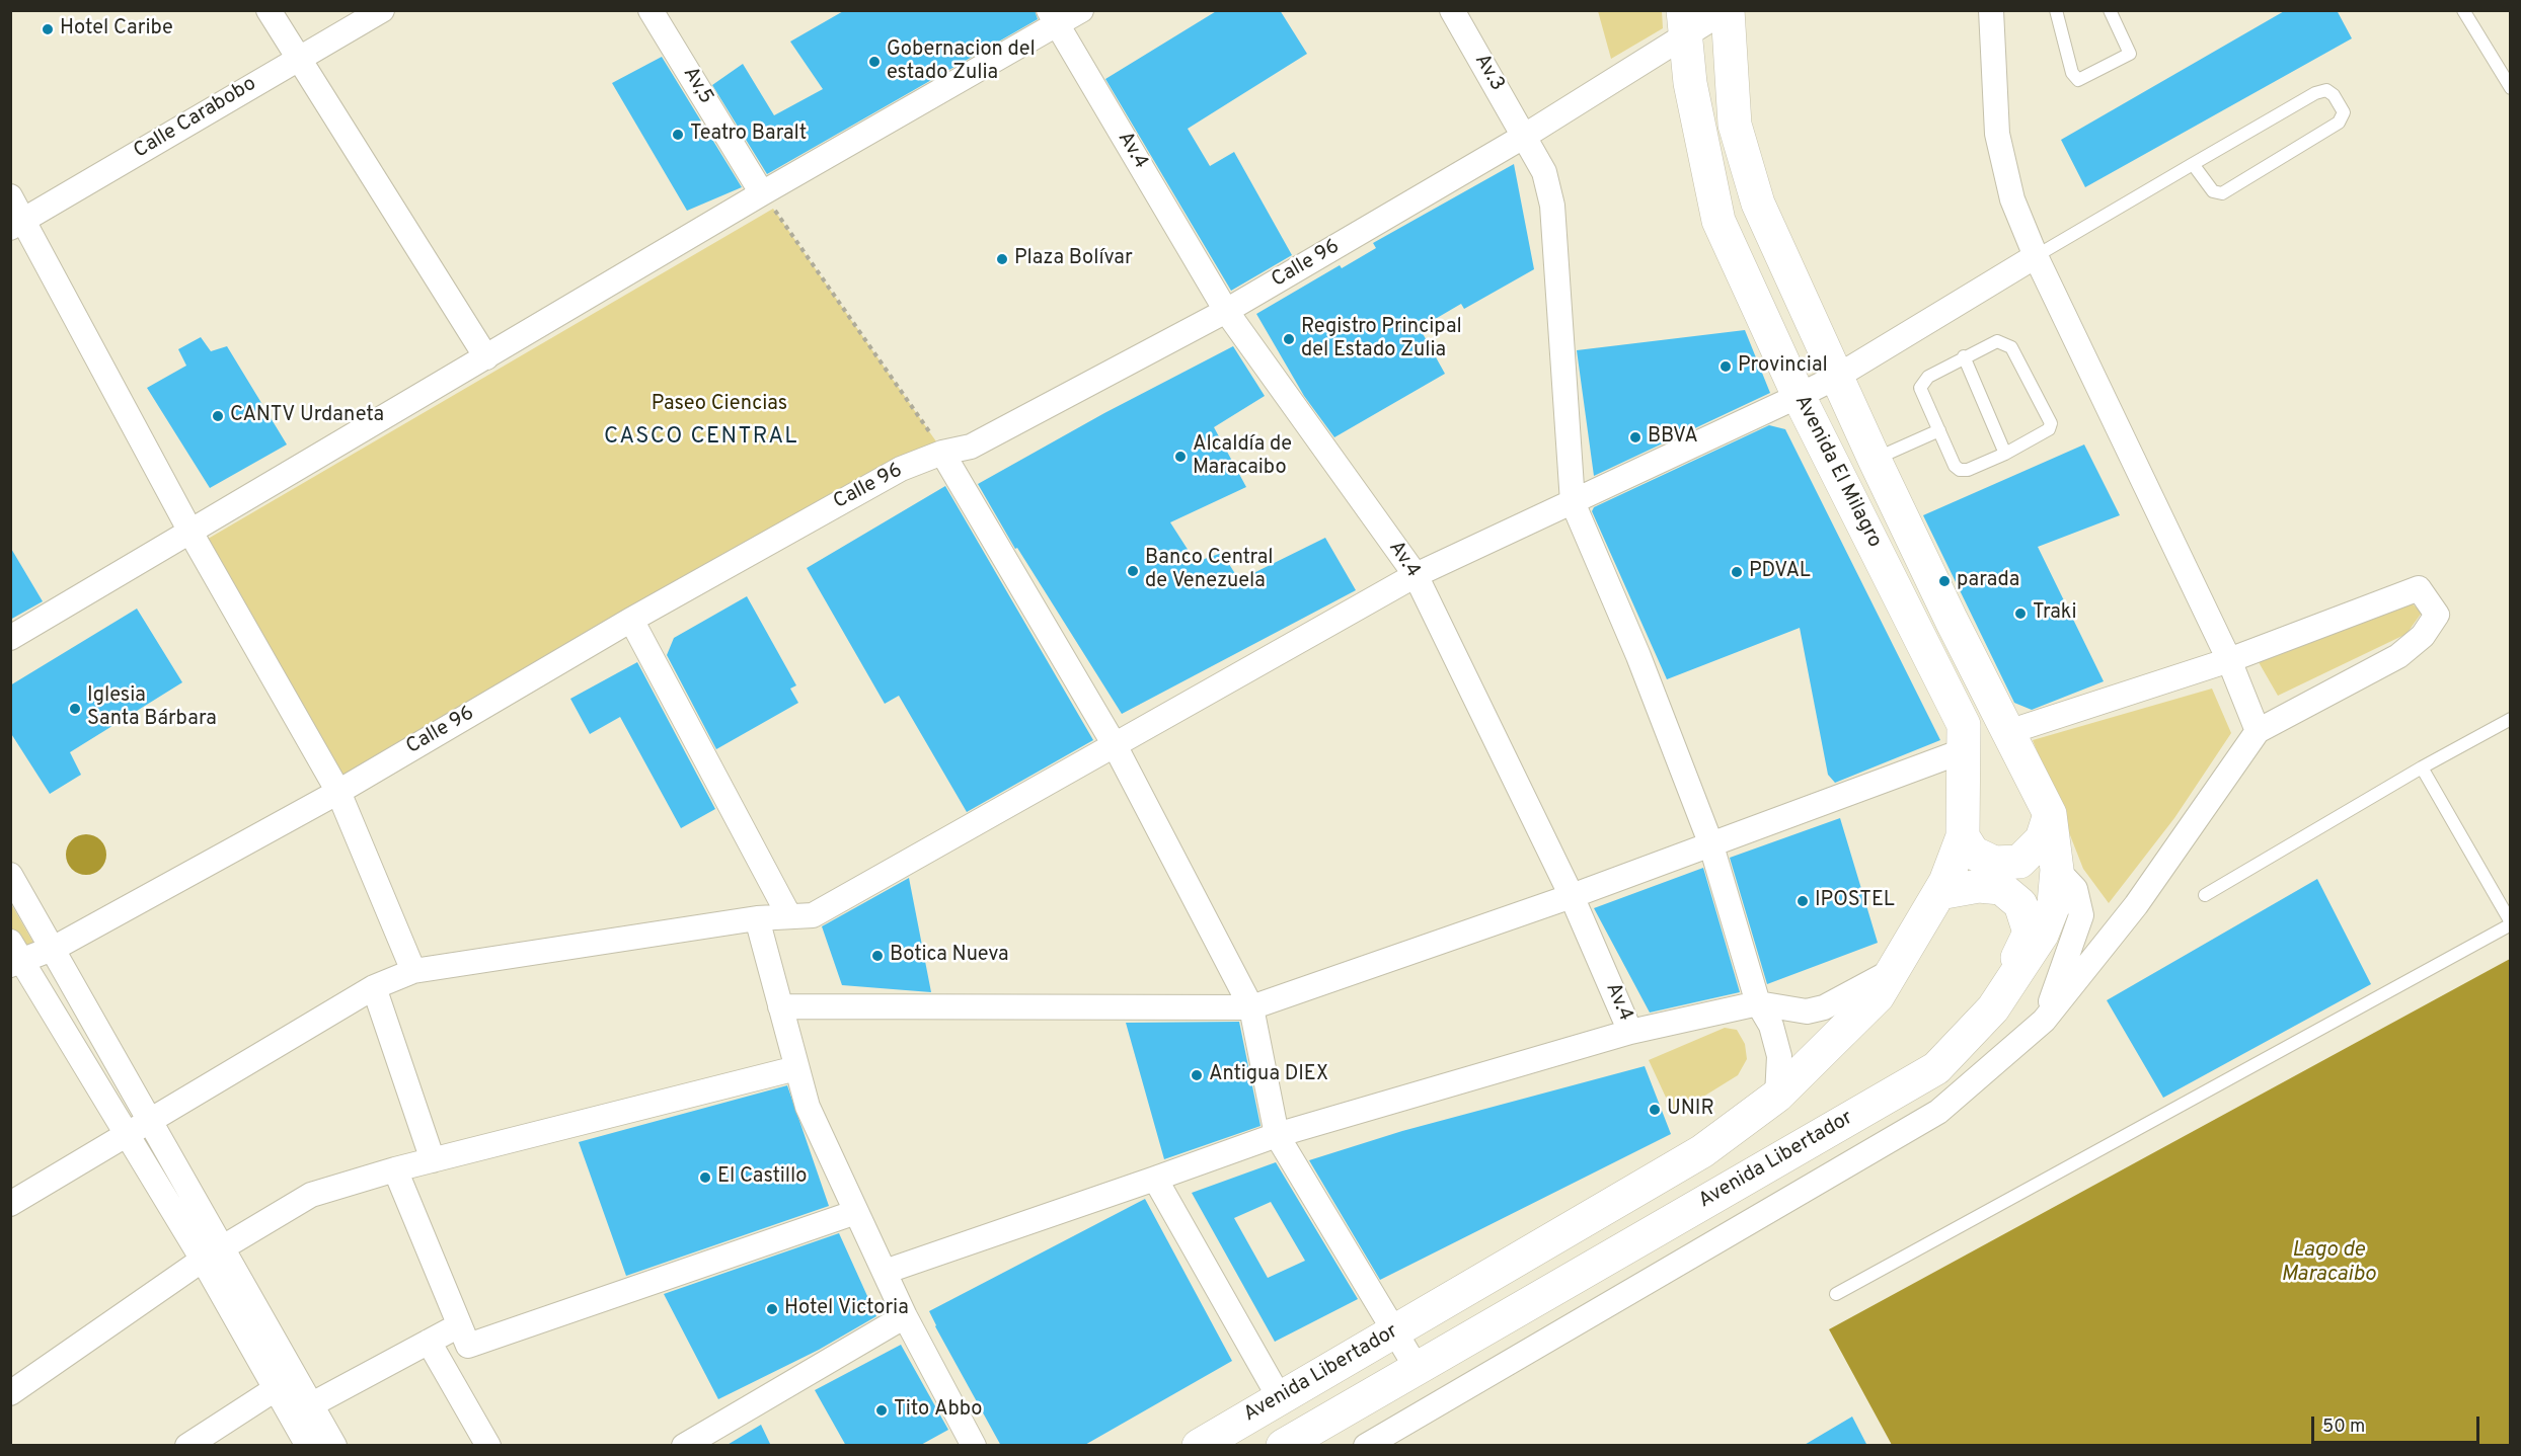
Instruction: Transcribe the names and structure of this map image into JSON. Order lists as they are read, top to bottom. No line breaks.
{"streets":{"main road":["Avenida El Milagro","Avenida Libertador"],"street":["Av.3","Av,5","Calle Carabobo","Av.4","Calle 96"]},"crossings":[["Av.3","Av.4"],["Av.3","Calle 96"],["Av.3","Avenida Libertador"],["Av.4","Calle 96"],["Calle 96","Avenida El Milagro"],["Avenida El Milagro","Avenida Libertador"]],"districts":["CASCO CENTRAL"],"water":["Lago de Maracaibo"],"parks":["Paseo Ciencias"],"places":["Hotel Caribe","Gobernacion del estado Zulia","Teatro Baralt","Plaza Bolívar","Registro Principal del Estado Zulia","Provincial","CANTV Urdaneta","BBVA","Alcaldía de Maracaibo","Banco Central de Venezuela","PDVAL","parada","Traki","Iglesia Santa Bárbara","IPOSTEL","Botica Nueva","Antigua DIEX","UNIR","El Castillo","Hotel Victoria","Tito Abbo"],"scale_bar":"50 m"}
